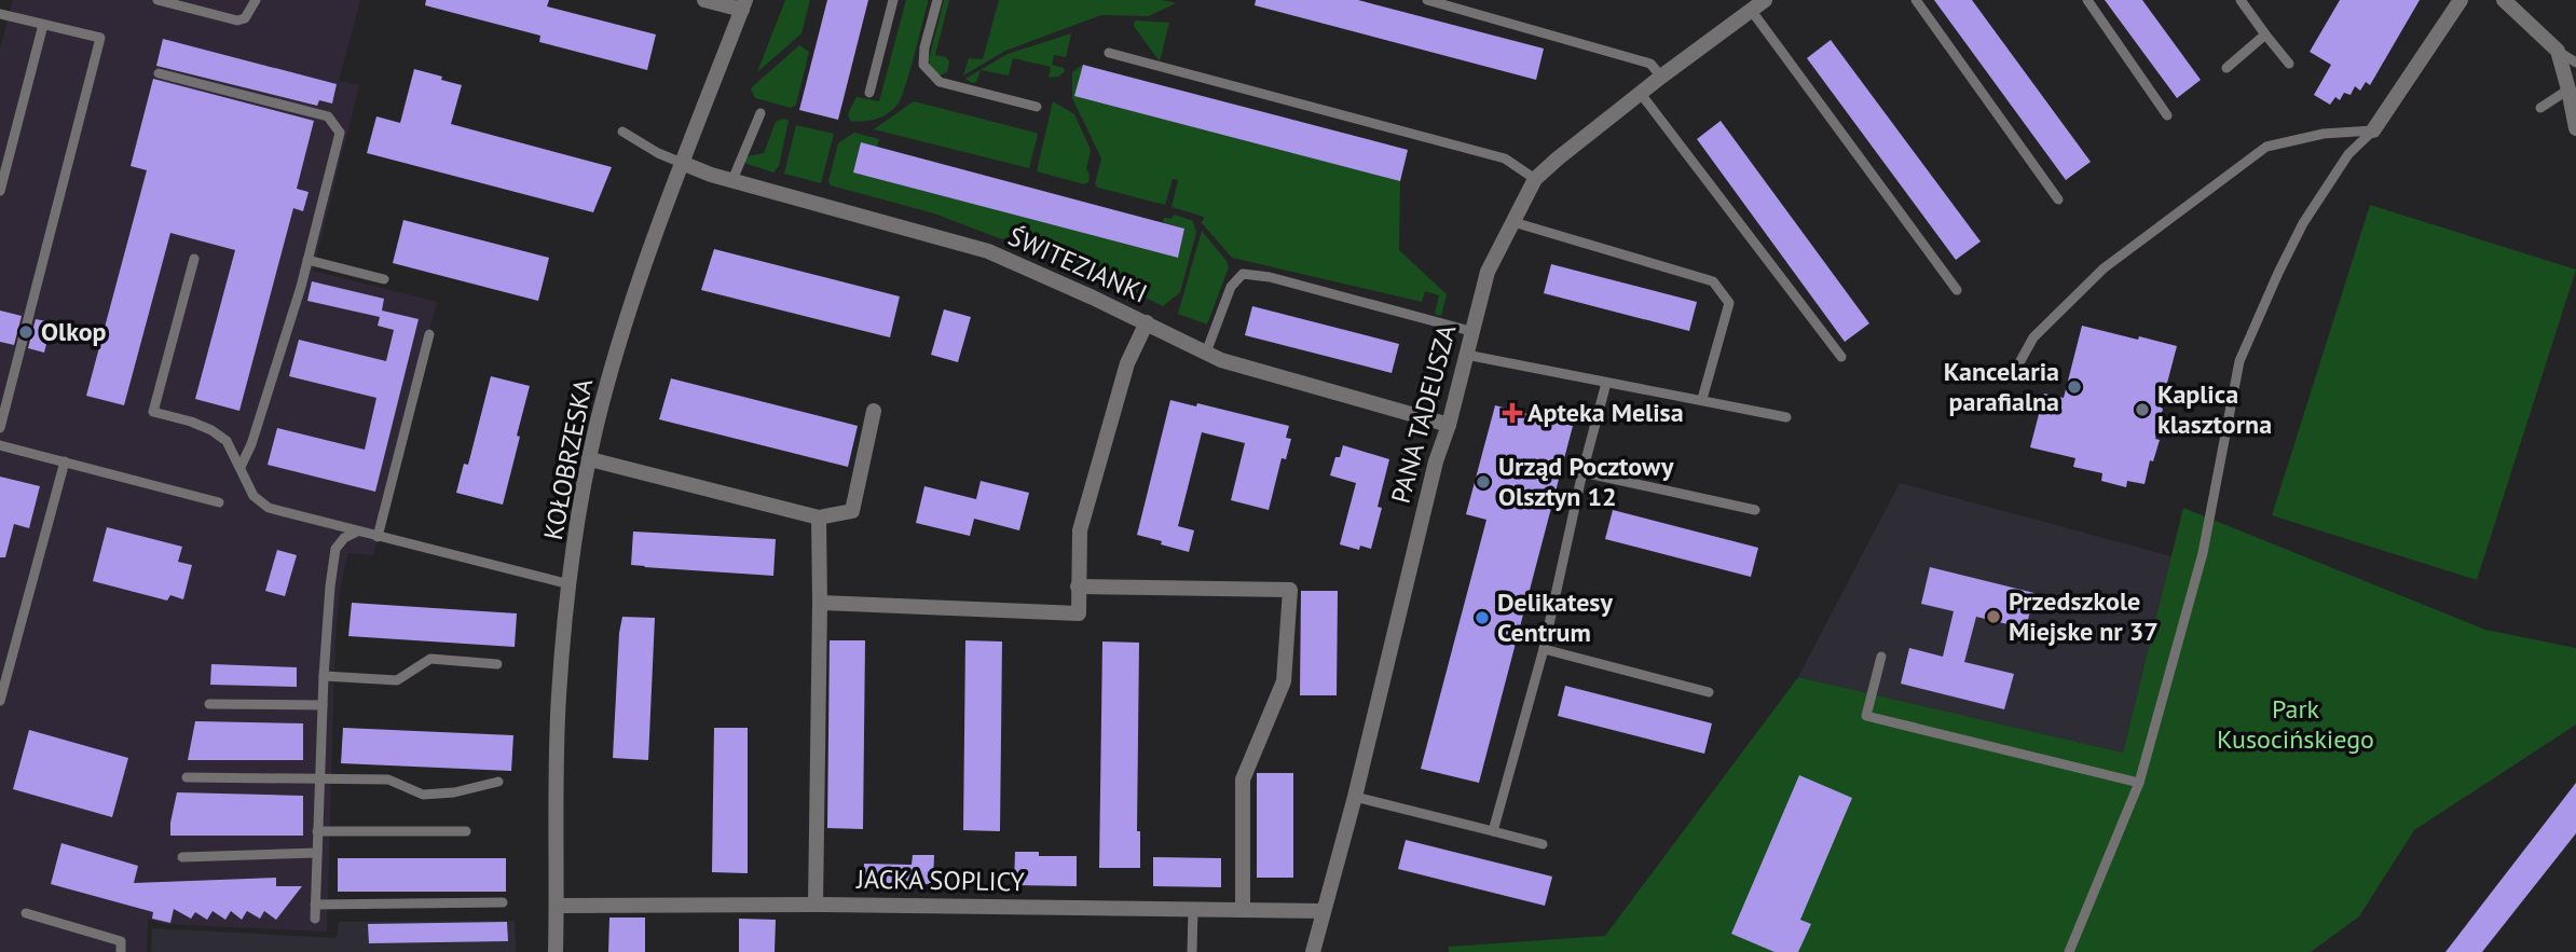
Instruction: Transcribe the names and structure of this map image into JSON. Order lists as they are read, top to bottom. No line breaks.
{"streets":{"street":["ŚWITEZIANKI","PANA TADEUSZA","KOŁOBRZESKA","JACKA SOPLICY"]},"crossings":[["ŚWITEZIANKI","PANA TADEUSZA"],["ŚWITEZIANKI","KOŁOBRZESKA"],["PANA TADEUSZA","JACKA SOPLICY"],["KOŁOBRZESKA","JACKA SOPLICY"]],"parks":["Park Kusocińskiego"],"places":{"other":["Olkop","Kancelaria parafialna","Kaplica klasztorna","Urząd Pocztowy Olsztyn 12","Przedszkole Miejske nr 37","Delikatesy Centrum"],"health":["Apteka Melisa"]}}
